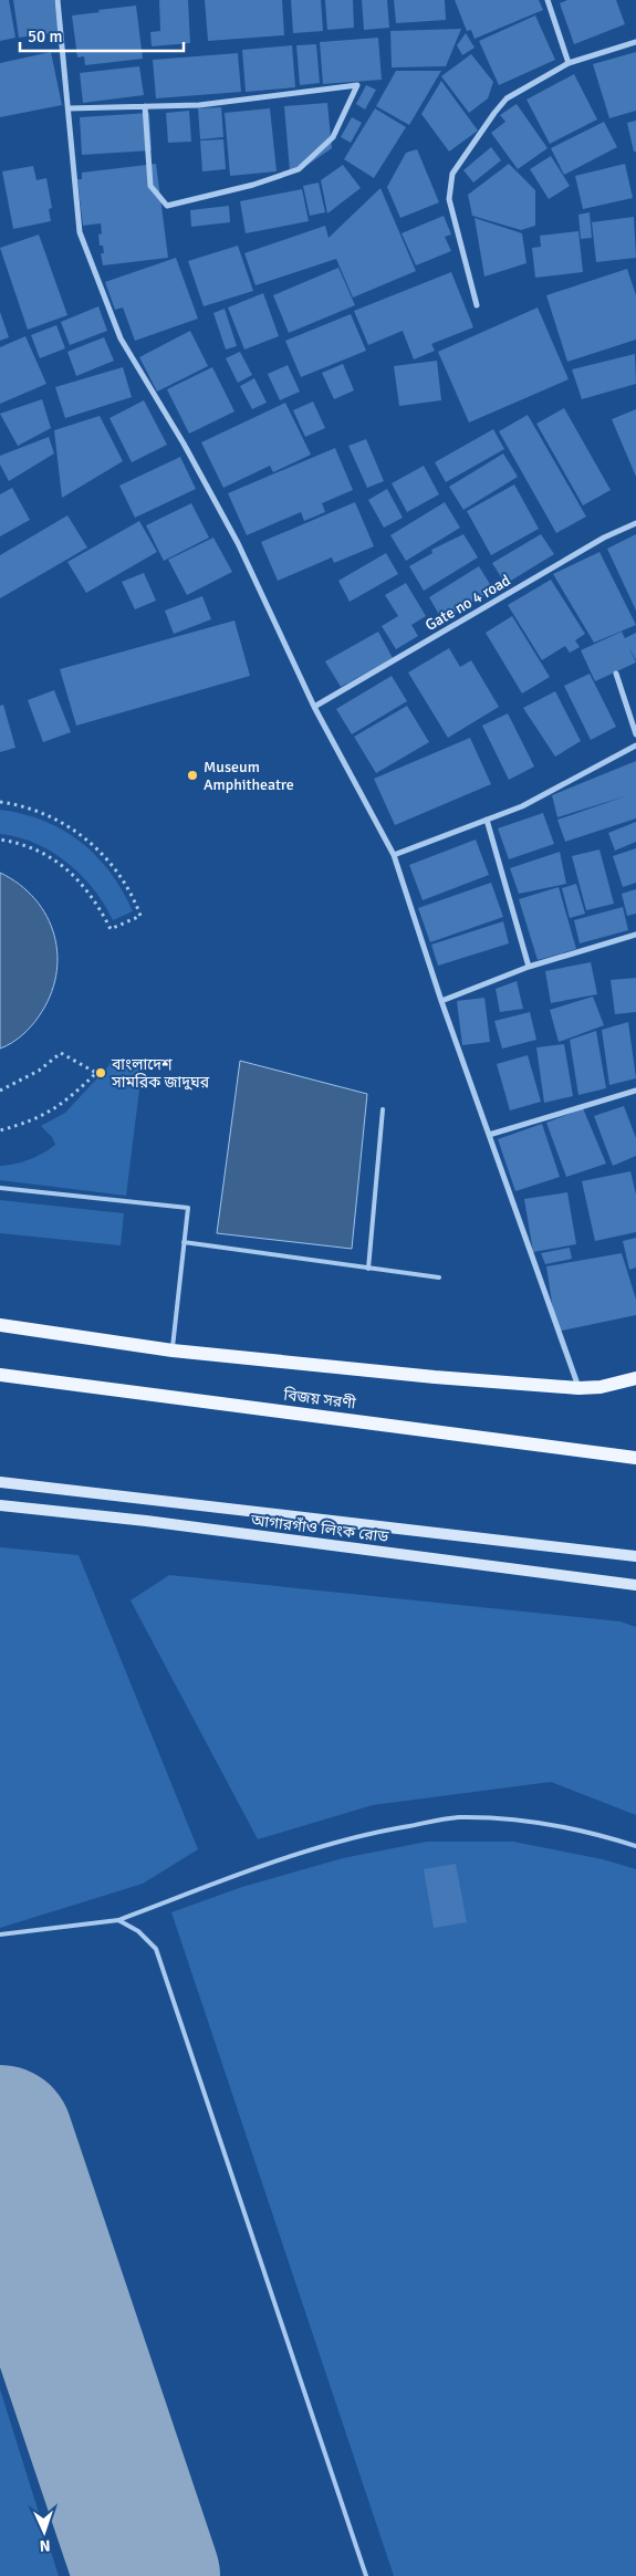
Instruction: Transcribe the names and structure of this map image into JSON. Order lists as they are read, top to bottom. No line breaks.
{"streets":{"main road":["বিজয় সরণী","আগারগাঁও লিংক রোড"],"street":["Gate no 4 road"]},"places":["Museum Amphitheatre","বাংলাদেশ সামরিক জাদুঘর"],"scale_bar":"50 m","north":"bottom"}
